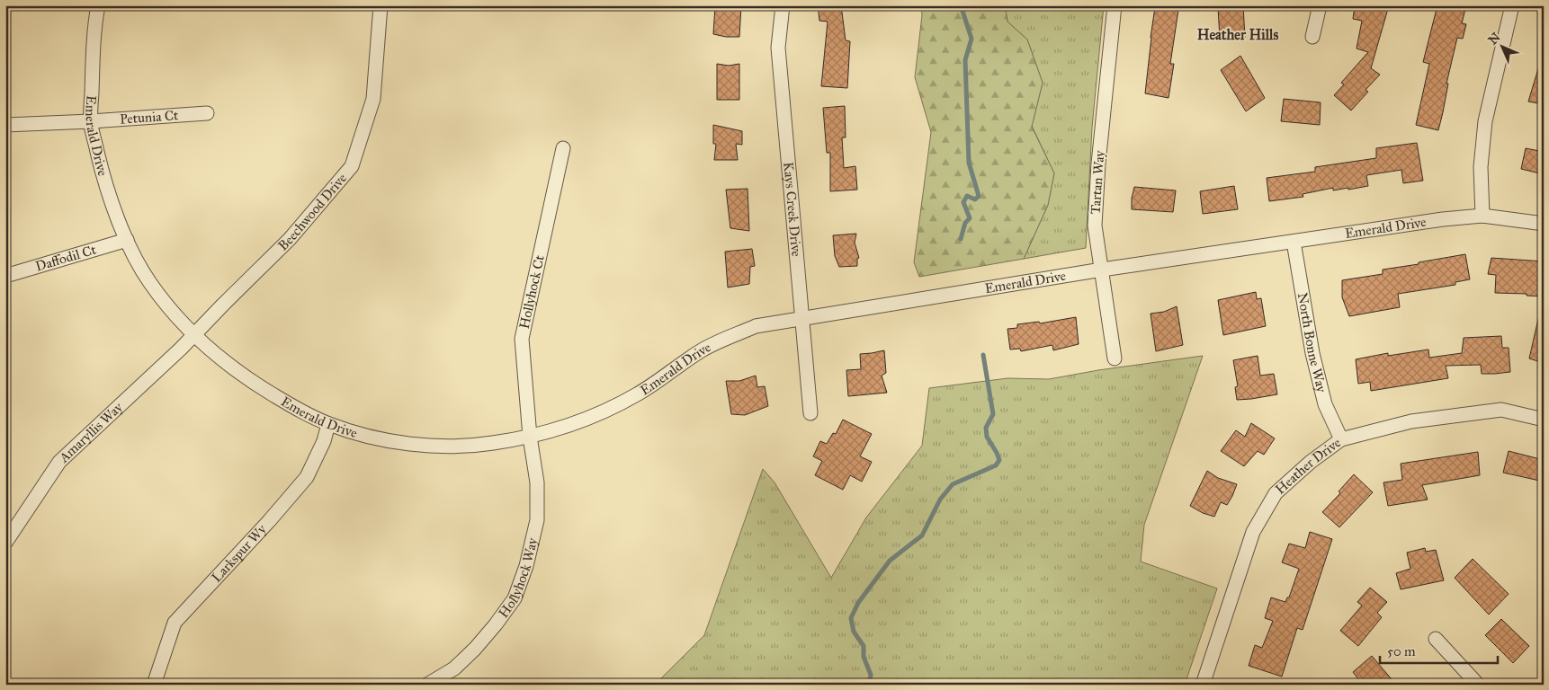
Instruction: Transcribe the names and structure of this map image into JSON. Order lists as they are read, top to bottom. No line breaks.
{"streets":{"street":["Petunia Ct","Emerald Drive","Tartan Way","Kays Creek Drive","Beechwood Drive","Daffodil Ct","Hollyhock Ct","North Bonne Way","Amaryllis Way","Heather Drive","Larkspur Wy","Hollyhock Way"]},"crossings":[["Petunia Ct","Emerald Drive"],["Emerald Drive","Tartan Way"],["Emerald Drive","Kays Creek Drive"],["Emerald Drive","Beechwood Drive"],["Emerald Drive","Daffodil Ct"],["Emerald Drive","Hollyhock Ct"],["Emerald Drive","North Bonne Way"],["Emerald Drive","Amaryllis Way"],["Emerald Drive","Larkspur Wy"],["Emerald Drive","Hollyhock Way"],["Beechwood Drive","Amaryllis Way"],["Hollyhock Ct","Hollyhock Way"],["North Bonne Way","Heather Drive"]],"districts":["Heather Hills"],"scale_bar":"50 m","north":"top left"}
